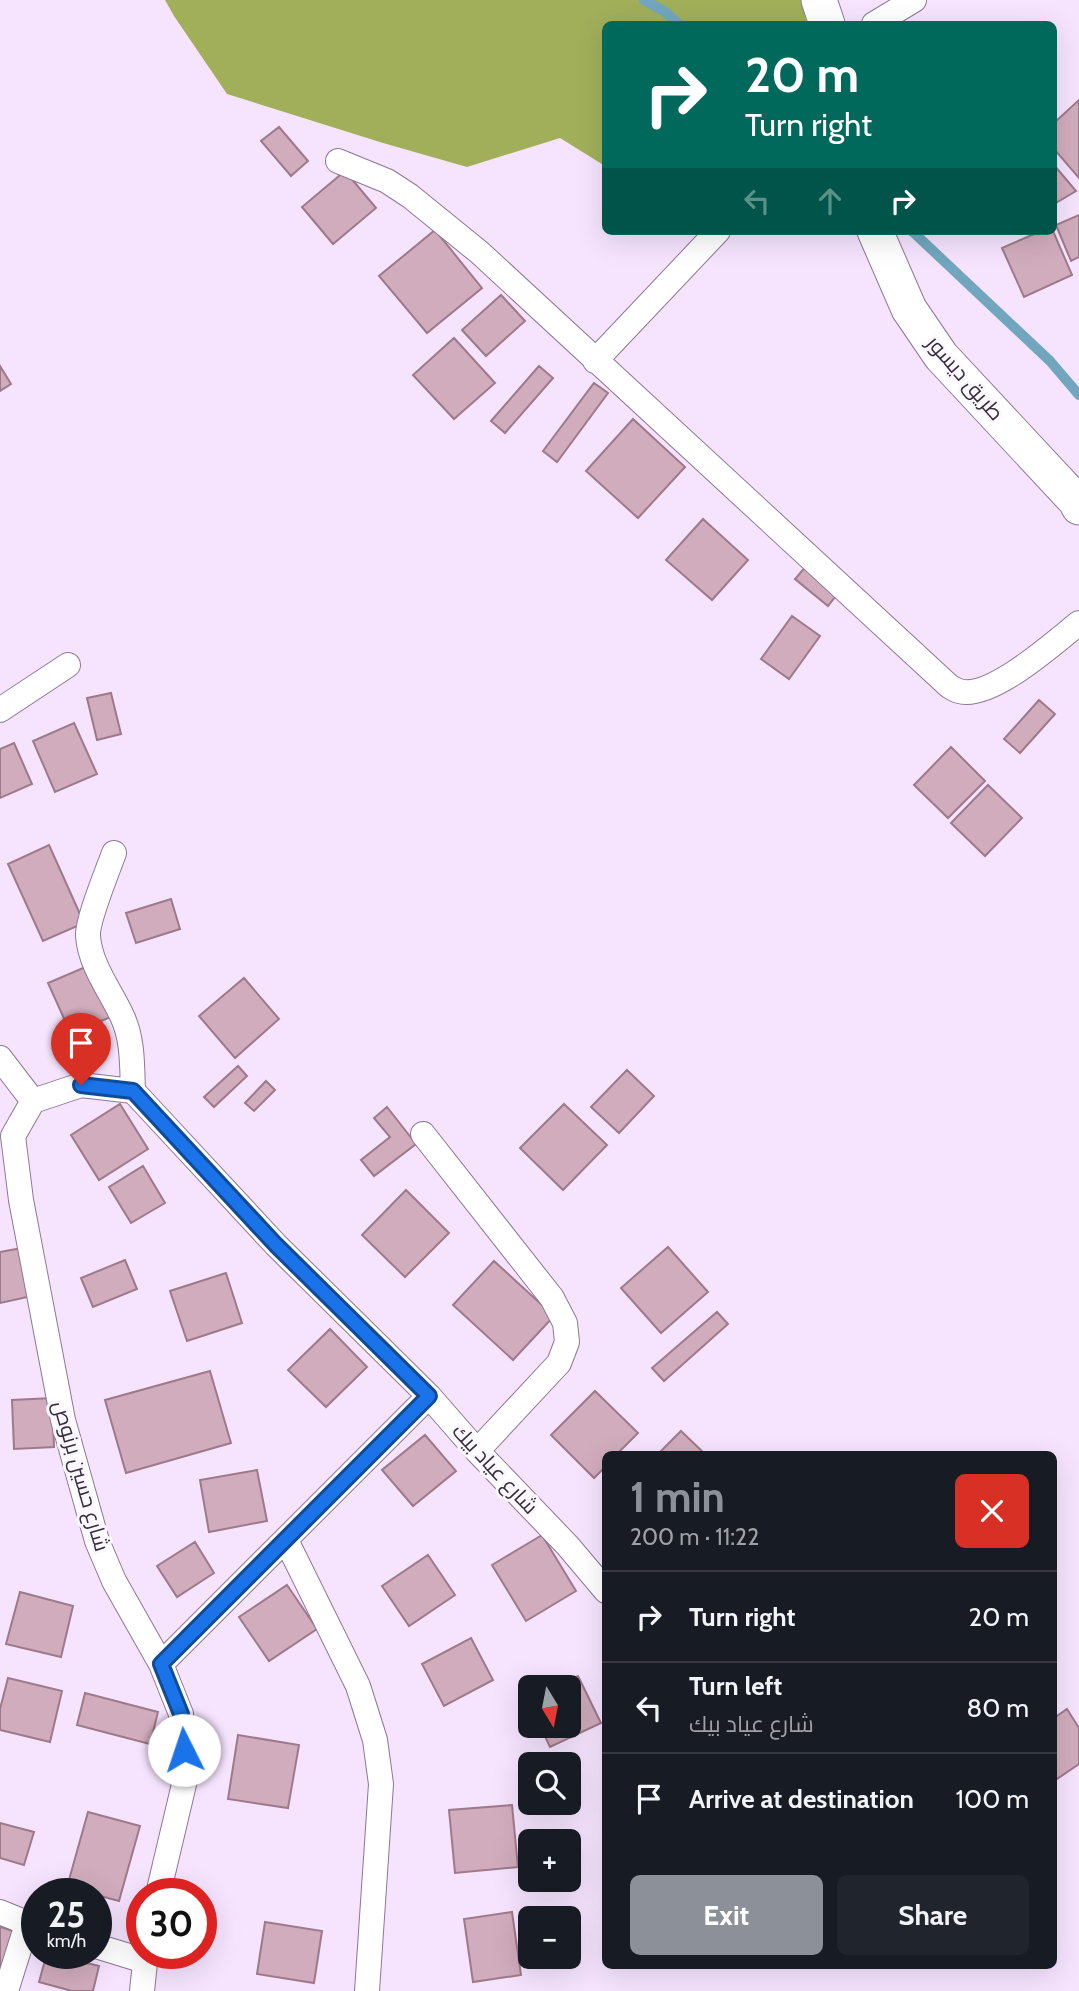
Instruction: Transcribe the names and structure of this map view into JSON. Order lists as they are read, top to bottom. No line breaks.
{"streets":{"main road":["طريق ديسور"],"street":["شارع عياد بيك","شارع حسين برنوص"]},"north":"bottom","page":{"turn":["20 m","Turn right"],"heading":["1 min","200 m · 11:22"],"list":[{"name":"Turn right","value":"20 m"},{"name":"Turn left","note":"شارع عياد بيك","value":"80 m"},{"name":"Arrive at destination","value":"100 m"}],"map_buttons":["+","−"],"buttons":["Exit","Share"],"speed":"25 km/h","limit":"30"}}
